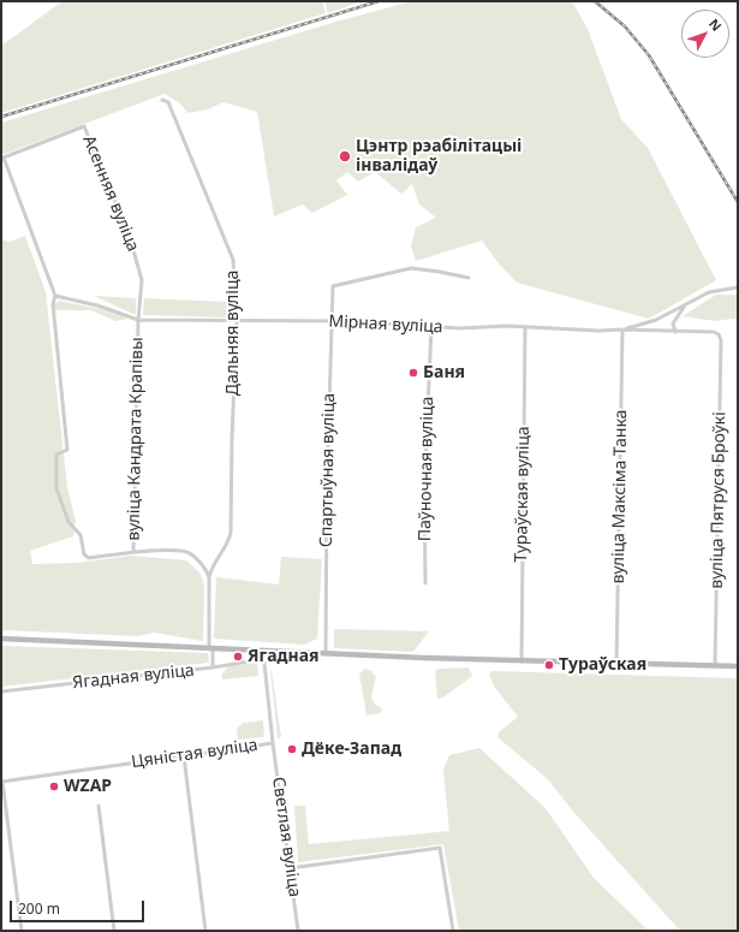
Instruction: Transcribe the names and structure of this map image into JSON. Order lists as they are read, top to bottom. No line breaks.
{"streets":{"street":["Асенняя вуліца","Мірная вуліца","Дальняя вуліца","вуліца Кандрата Крапівы","Паўночная вуліца","Спартыўная вуліца","Тураўская вуліца","вуліца Максіма Танка","вуліца Пятруся Броўкі","Ягадная вуліца","Цяністая вуліца","Светлая вуліца"]},"crossings":[["Асенняя вуліца","Мірная вуліца"],["Асенняя вуліца","вуліца Кандрата Крапівы"],["Мірная вуліца","Дальняя вуліца"],["Мірная вуліца","вуліца Кандрата Крапівы"],["Мірная вуліца","Паўночная вуліца"],["Мірная вуліца","Спартыўная вуліца"],["Мірная вуліца","Тураўская вуліца"],["Мірная вуліца","вуліца Максіма Танка"],["Мірная вуліца","вуліца Пятруся Броўкі"],["Ягадная вуліца","Светлая вуліца"],["Цяністая вуліца","Светлая вуліца"]],"places":["Цэнтр рэабілітацыі інвалідаў","Баня","Ягадная","Тураўская","Дёке-Запад","WZAP"],"scale_bar":"200 m","north":"top right"}
